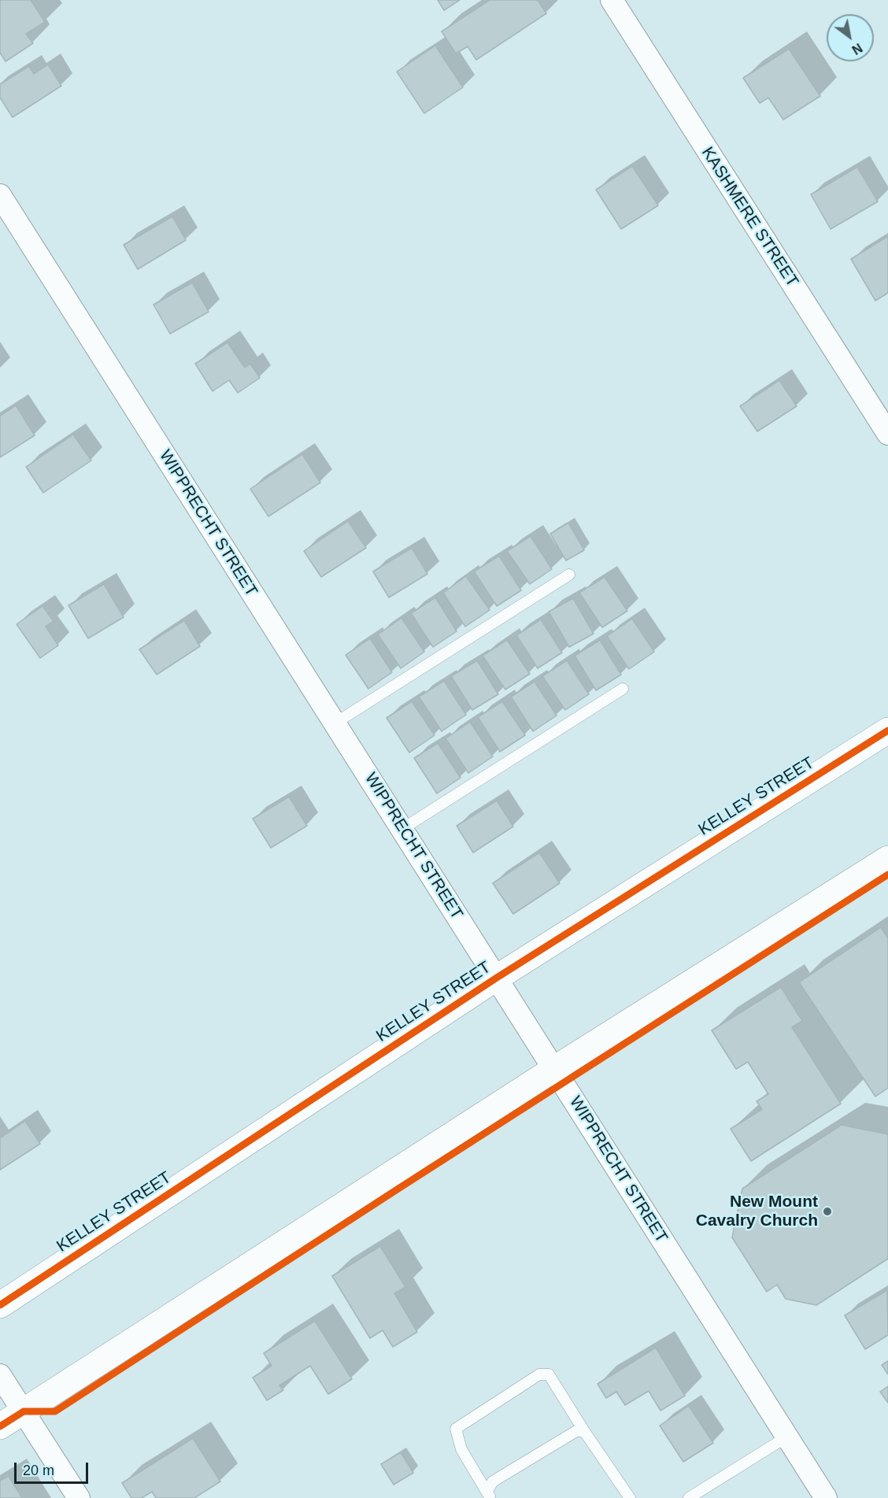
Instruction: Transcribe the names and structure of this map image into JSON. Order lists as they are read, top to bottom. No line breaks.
{"streets":{"main road":["KELLEY STREET"],"street":["KASHMERE STREET","WIPPRECHT STREET"]},"crossings":[["WIPPRECHT STREET","KELLEY STREET"]],"places":["New Mount Cavalry Church"],"scale_bar":"20 m","north":"bottom right"}
